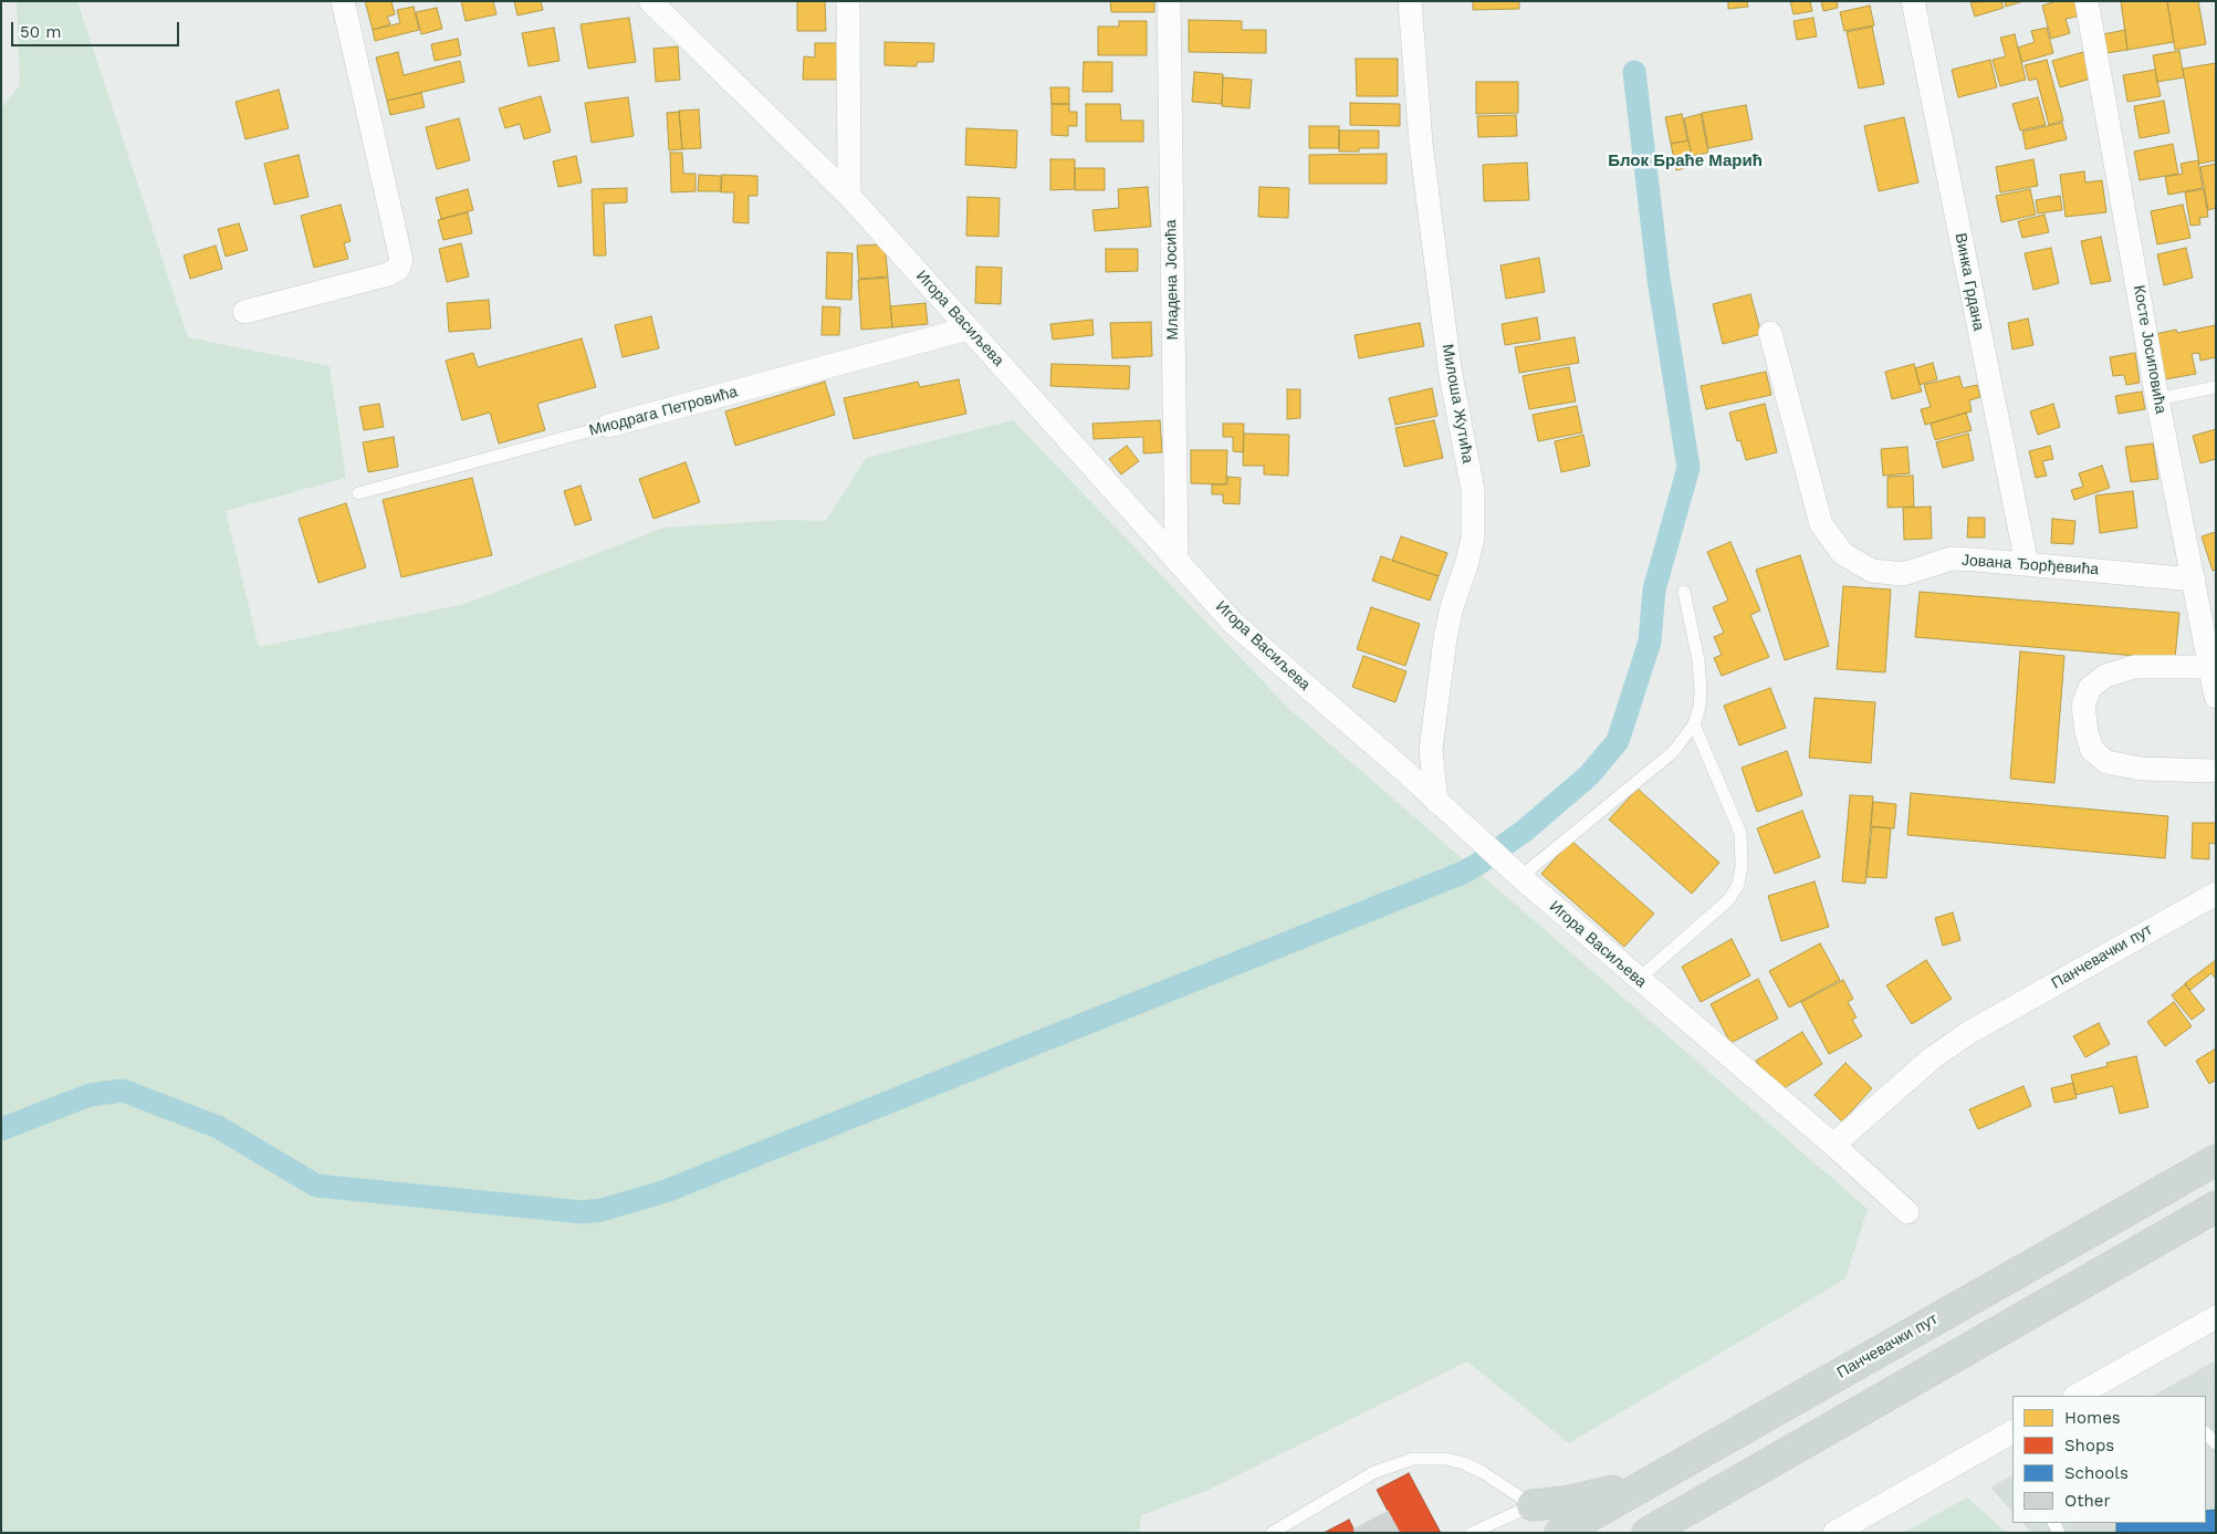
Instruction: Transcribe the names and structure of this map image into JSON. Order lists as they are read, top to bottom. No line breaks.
{"streets":{"main road":["Панчевачки пут"],"street":["Младена Јосића","Винка Грдана","Игора Васиљева","Косте Јосиповића","Милоша Жутића","Миодрага Петровића","Јована Ђорђевића"]},"crossings":[["Младена Јосића","Игора Васиљева"],["Винка Грдана","Јована Ђорђевића"],["Игора Васиљева","Милоша Жутића"],["Игора Васиљева","Миодрага Петровића"],["Игора Васиљева","Панчевачки пут"],["Косте Јосиповића","Јована Ђорђевића"]],"districts":["Блок Браће Марић"],"legend":["Homes","Shops","Schools","Other"],"scale_bar":"50 m"}
